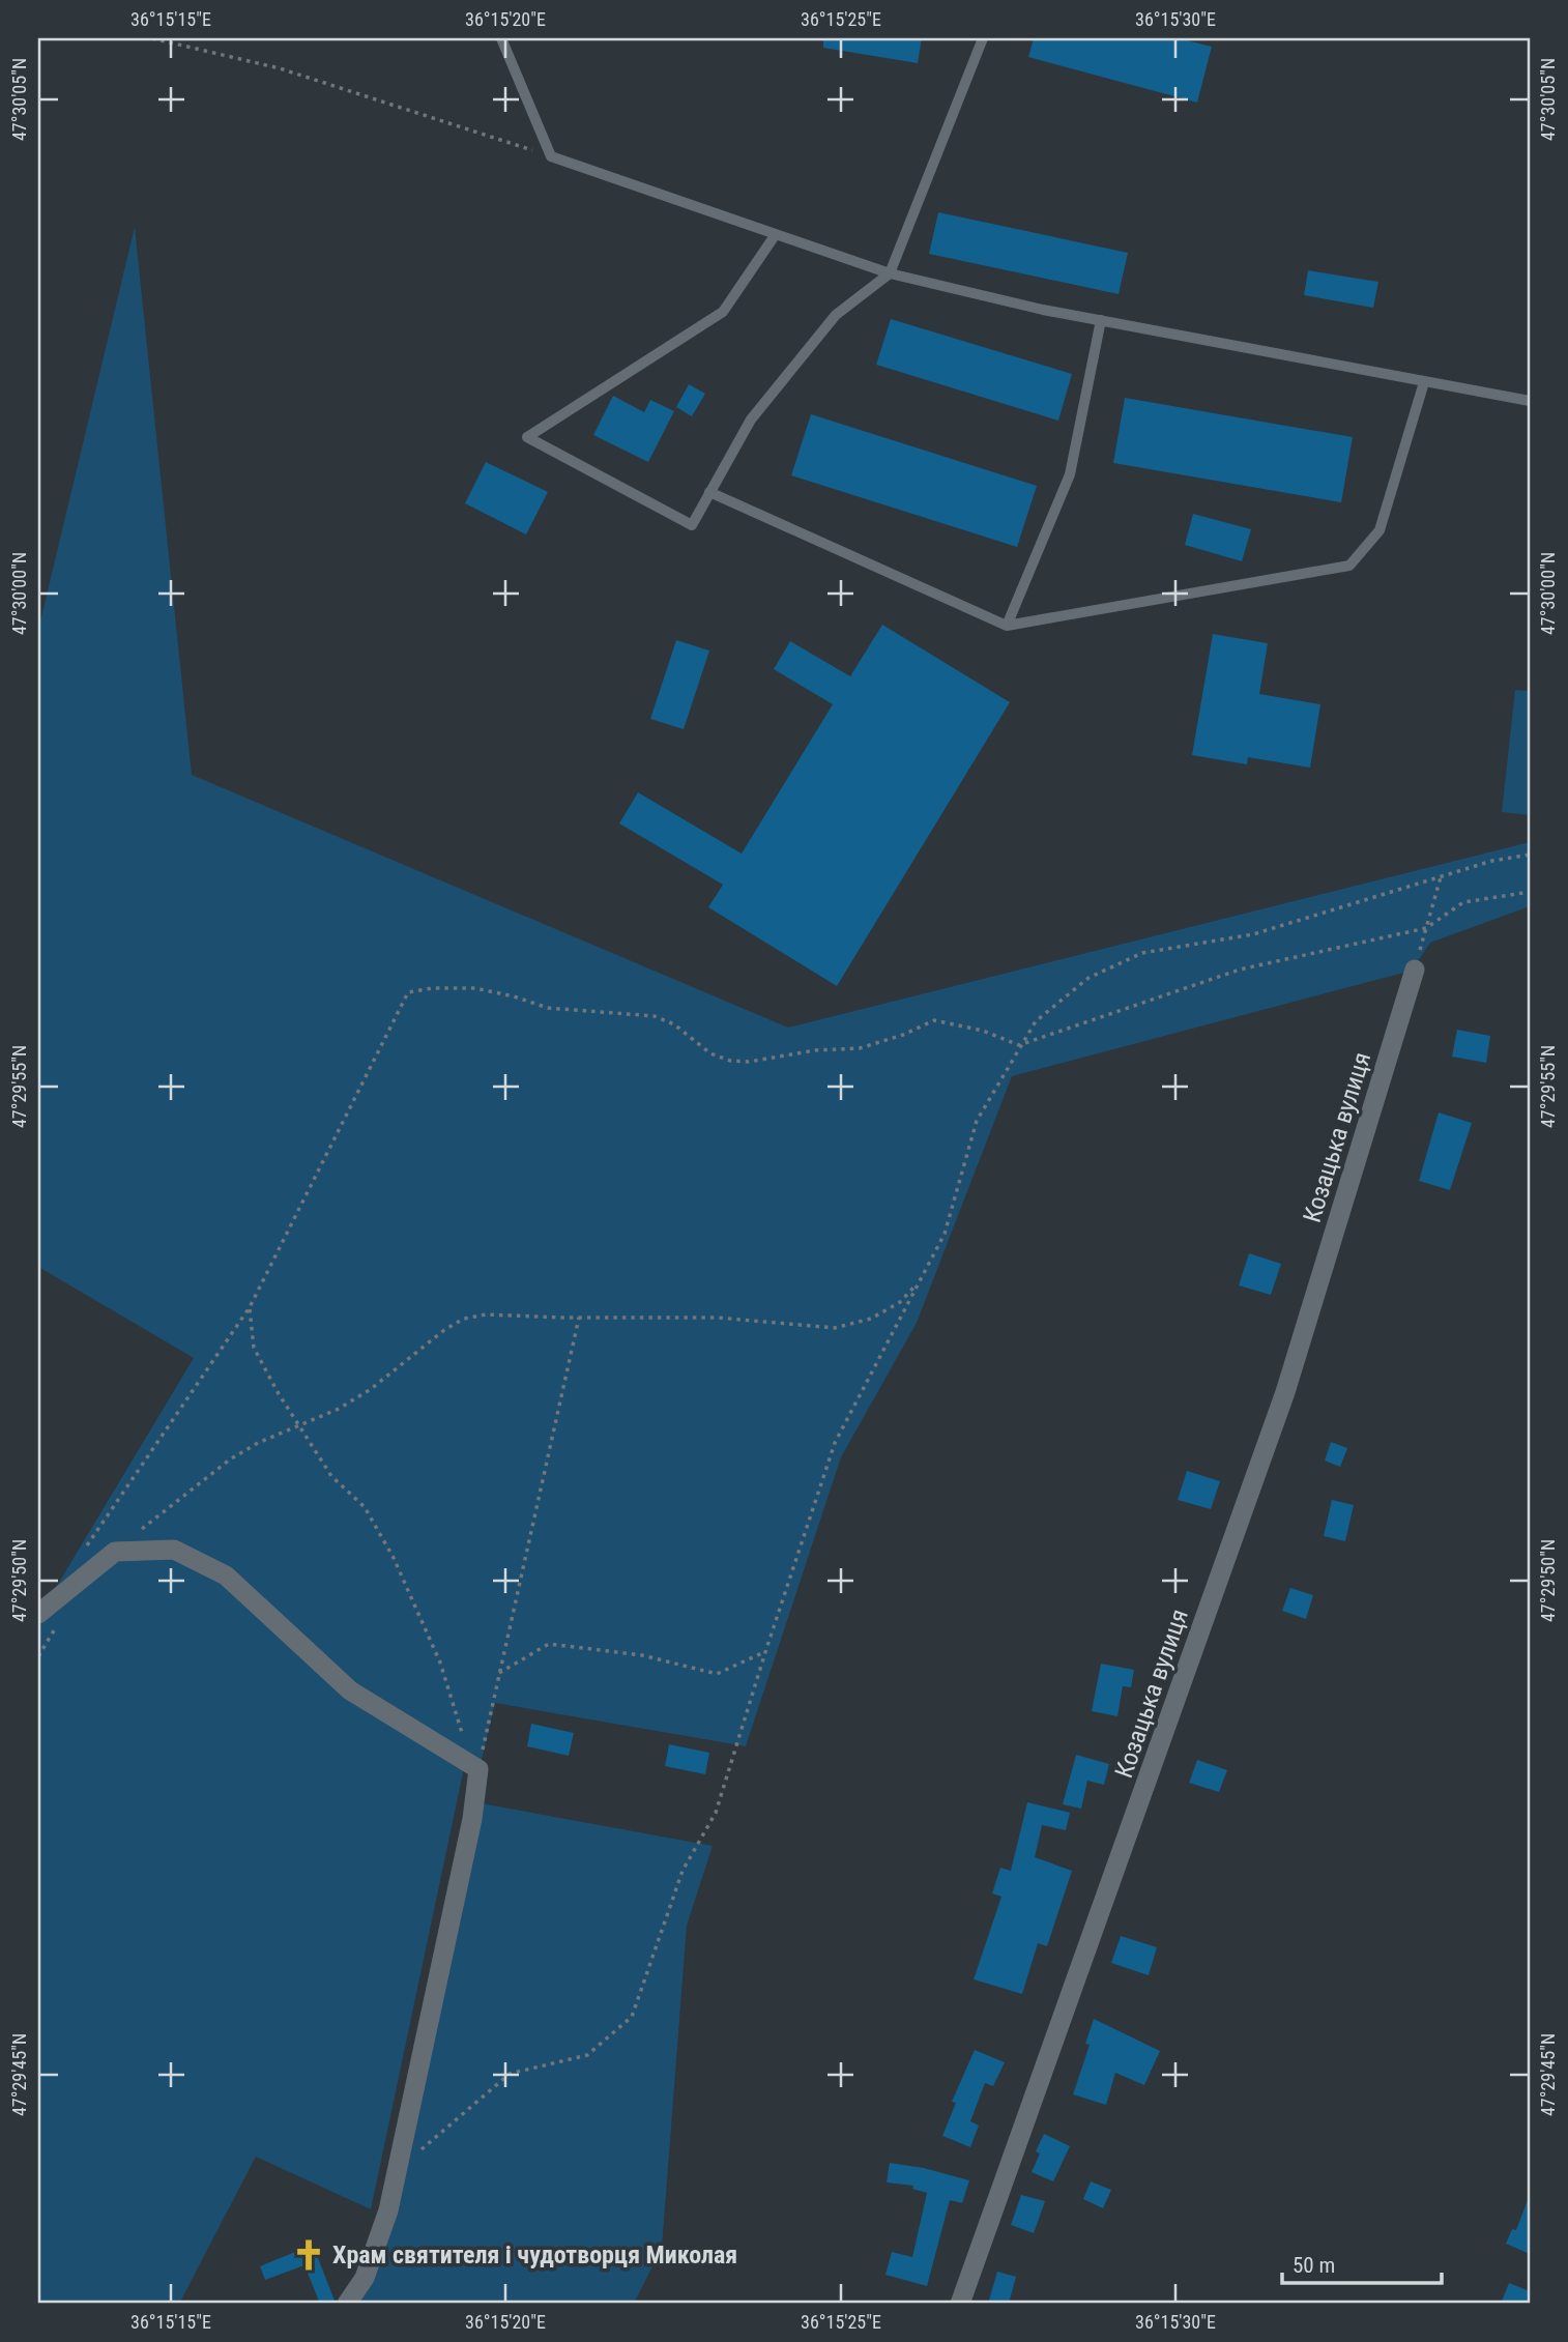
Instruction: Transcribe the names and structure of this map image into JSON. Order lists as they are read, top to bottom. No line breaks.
{"streets":{"street":["Козацька вулиця"]},"places":{"church":["Храм святителя і чудотворця Миколая"]},"scale_bar":"50 m","coordinates":["36°15'15\"E","36°15'20\"E","36°15'25\"E","36°15'30\"E","47°30'05\"N","47°30'00\"N","47°29'55\"N","47°29'50\"N","47°29'45\"N"]}
